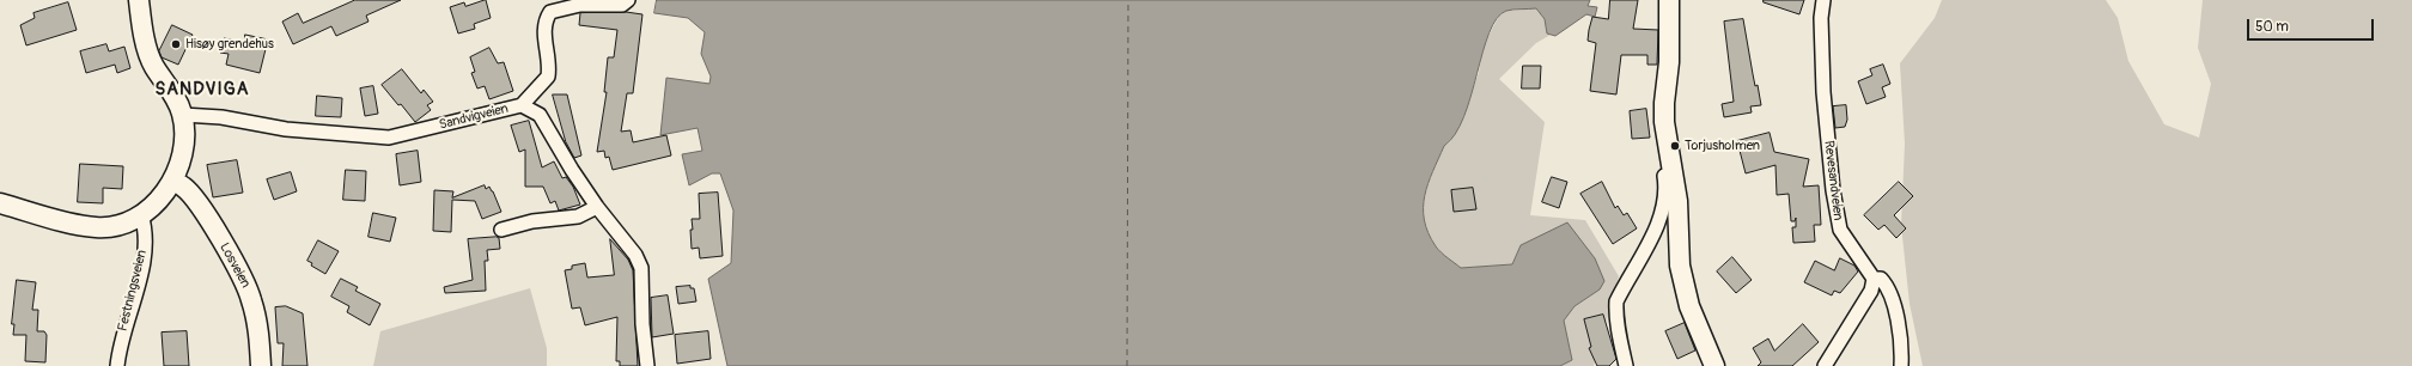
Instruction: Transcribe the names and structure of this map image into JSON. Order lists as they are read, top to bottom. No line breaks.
{"streets":{"main road":["Losveien"],"street":["Sandvigveien","Revesandveien","Festningsveien"]},"districts":["SANDVIGA"],"places":["Hisøy grendehus","Torjusholmen"],"scale_bar":"50 m"}
